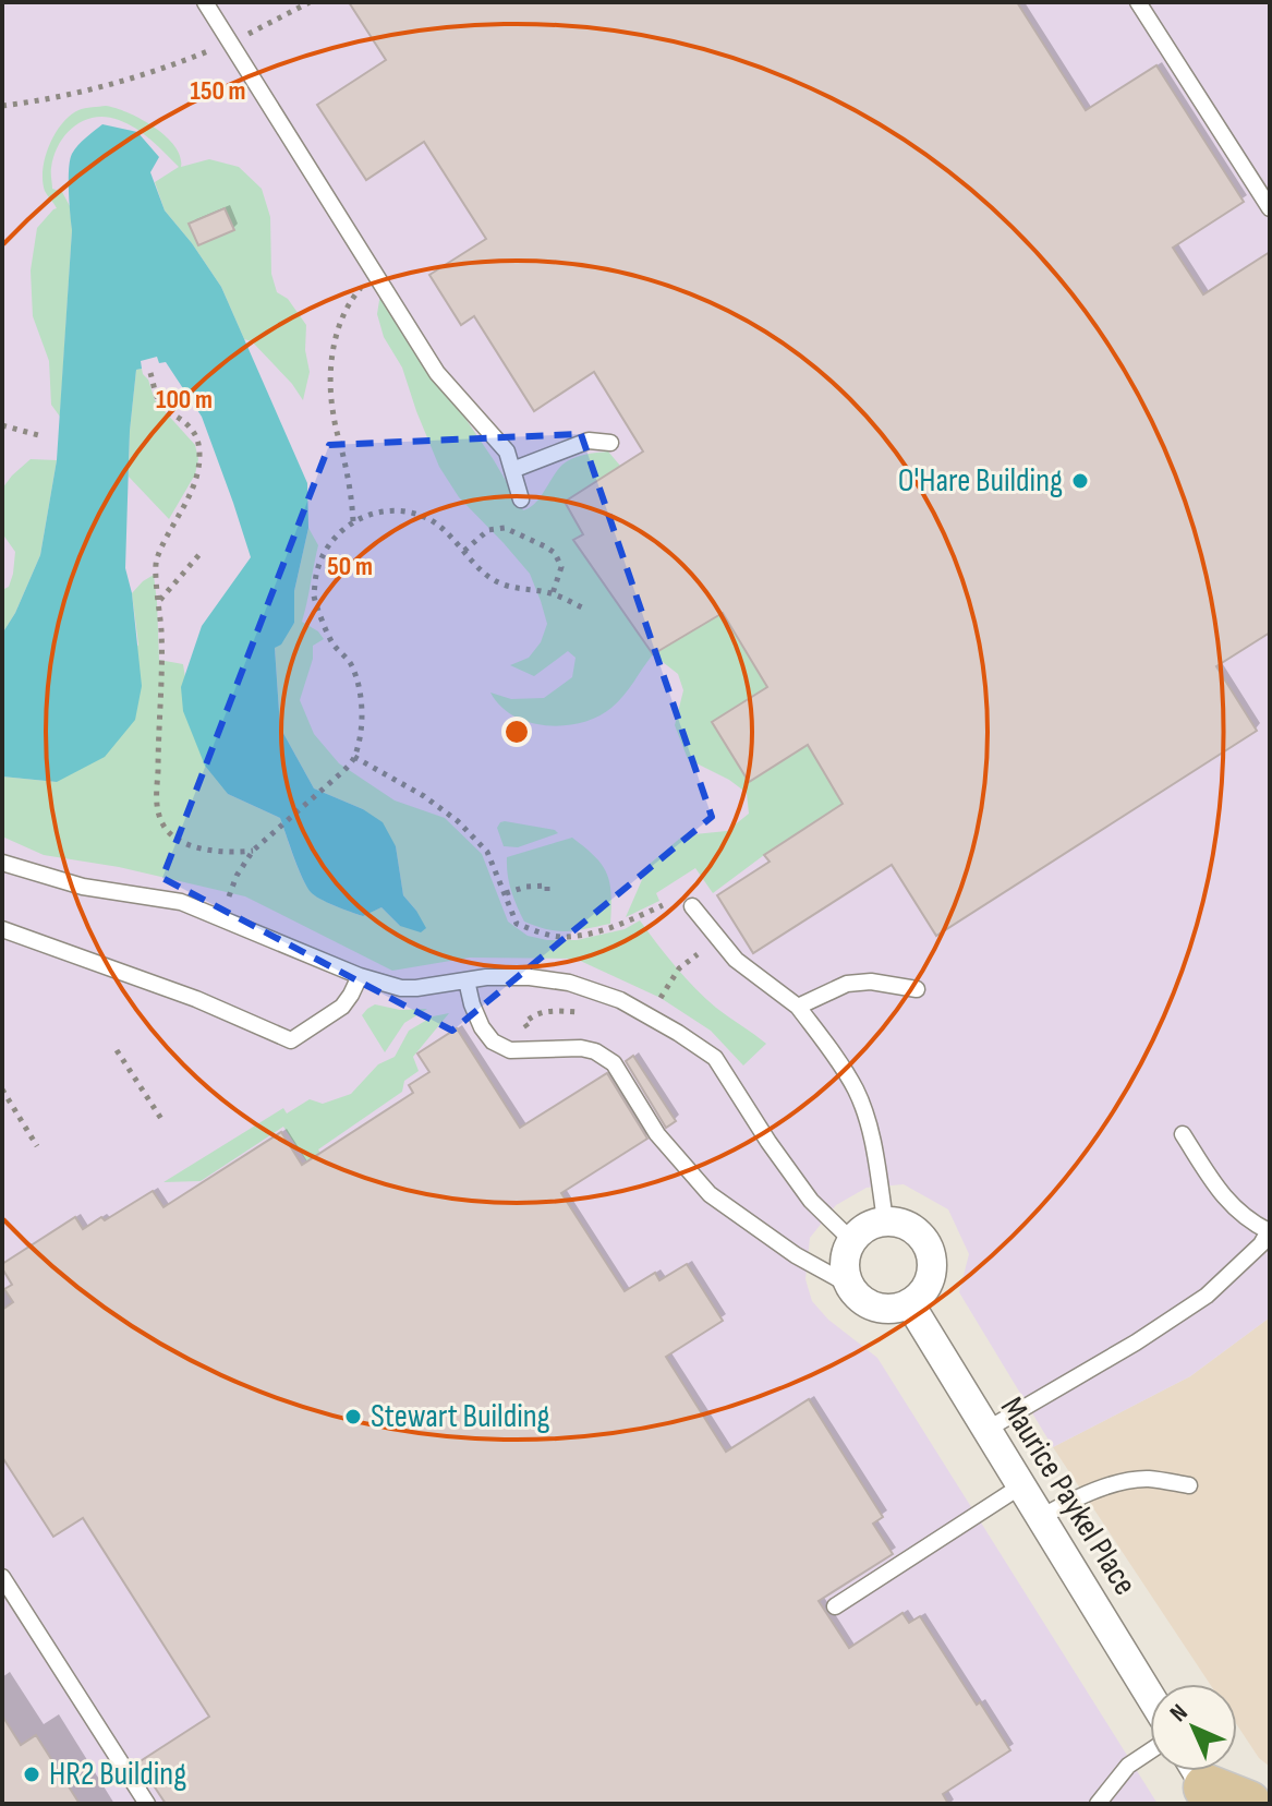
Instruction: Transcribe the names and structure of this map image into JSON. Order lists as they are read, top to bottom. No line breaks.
{"streets":{"street":["Maurice Paykel Place"]},"places":["O'Hare Building","Stewart Building","HR2 Building"],"north":"top left","rings":["150 m","100 m","50 m"]}
